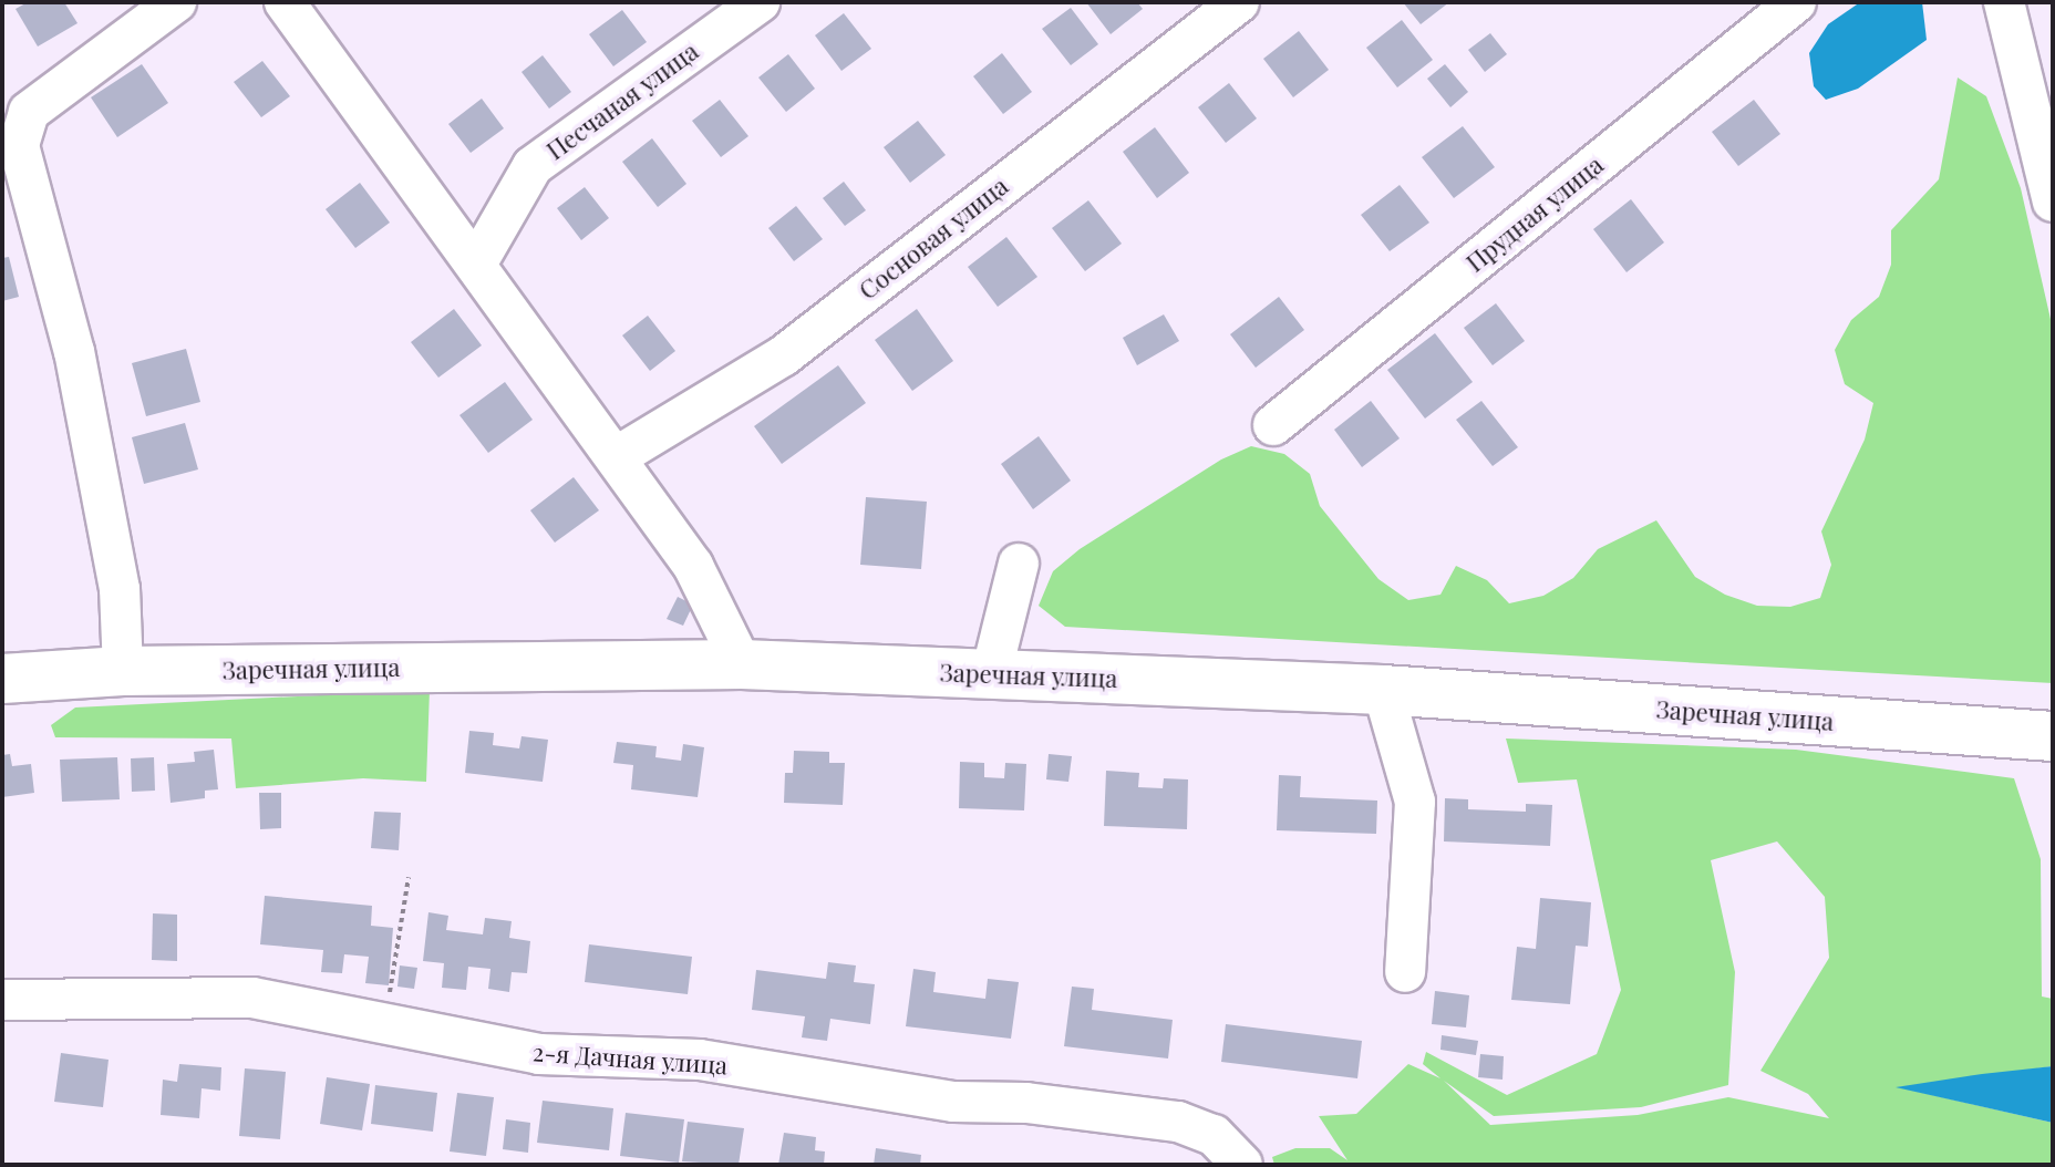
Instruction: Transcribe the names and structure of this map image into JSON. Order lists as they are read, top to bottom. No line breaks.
{"streets":{"main road":["Заречная улица"],"street":["Песчаная улица","Прудная улица","Сосновая улица","2-я Дачная улица"]}}
